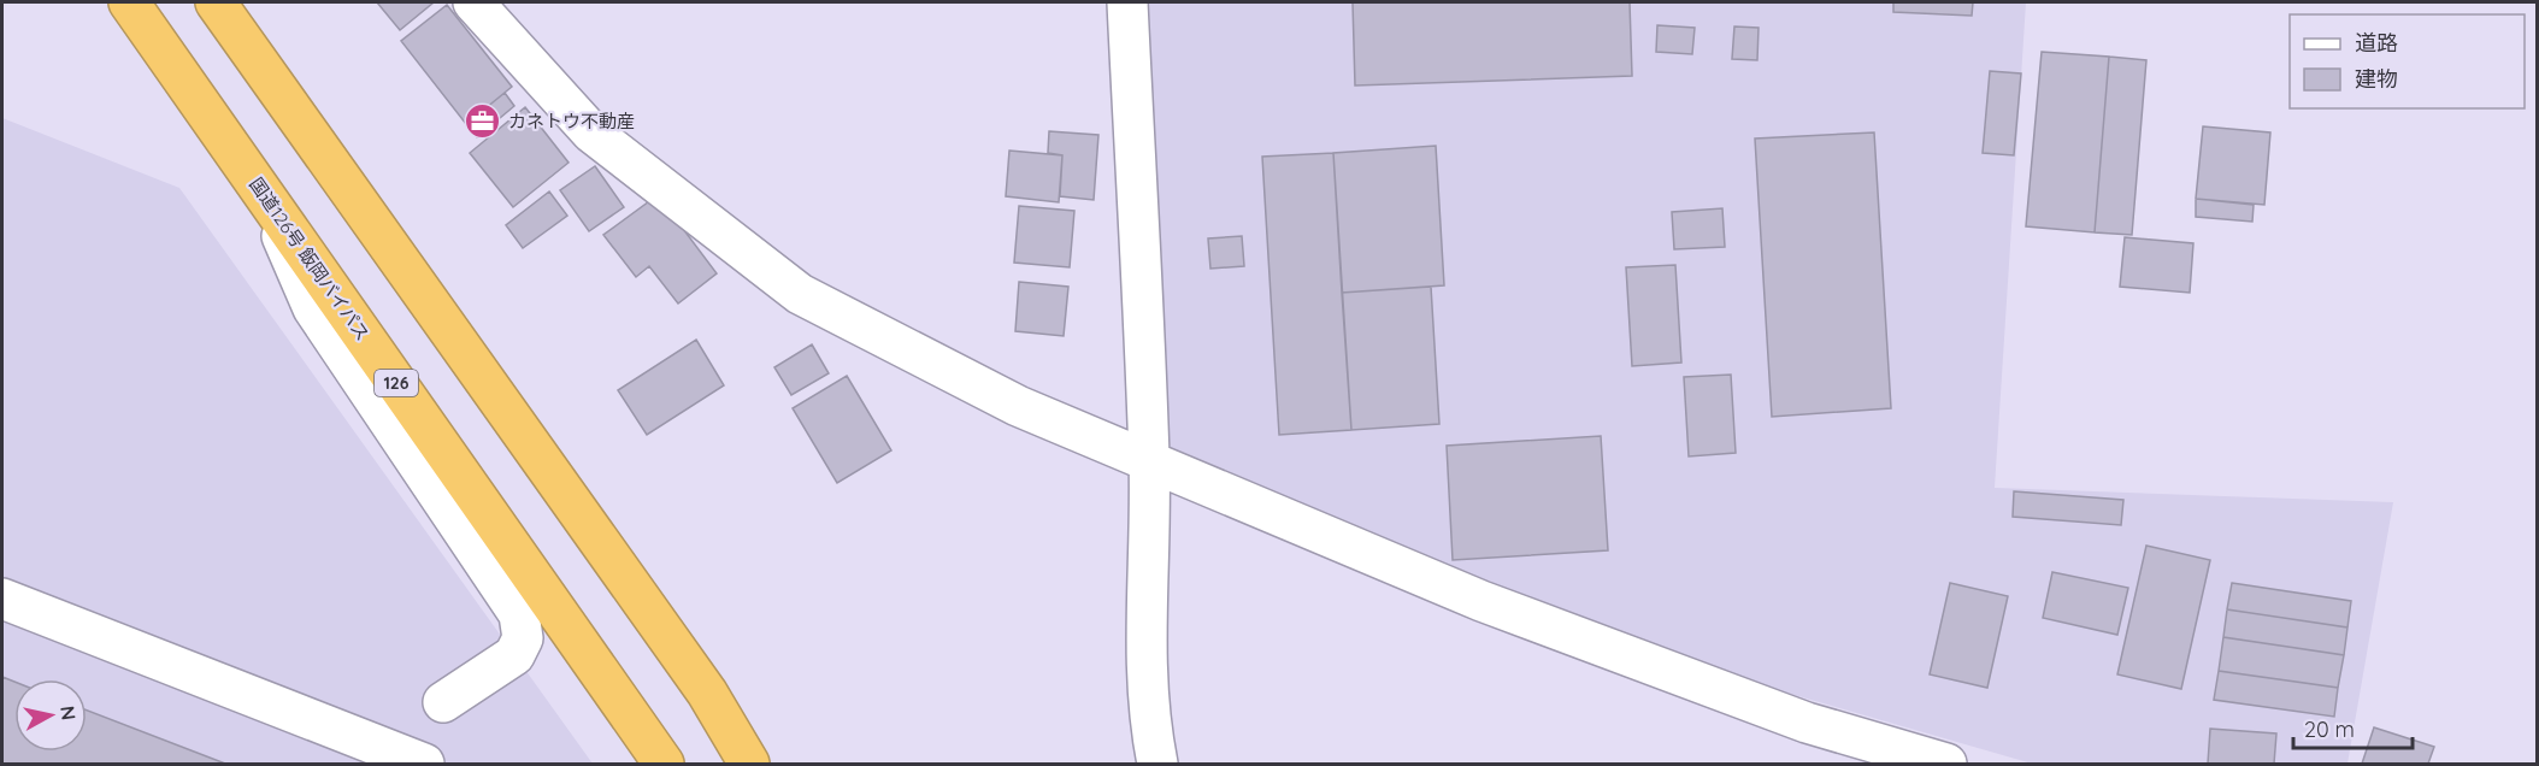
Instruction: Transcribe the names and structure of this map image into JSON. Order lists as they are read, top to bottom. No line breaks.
{"streets":{"highway":["国道126号 飯岡バイパス","126"]},"places":{"office":["カネトウ不動産"]},"legend":["道路","建物"],"scale_bar":"20 m","north":"right"}
